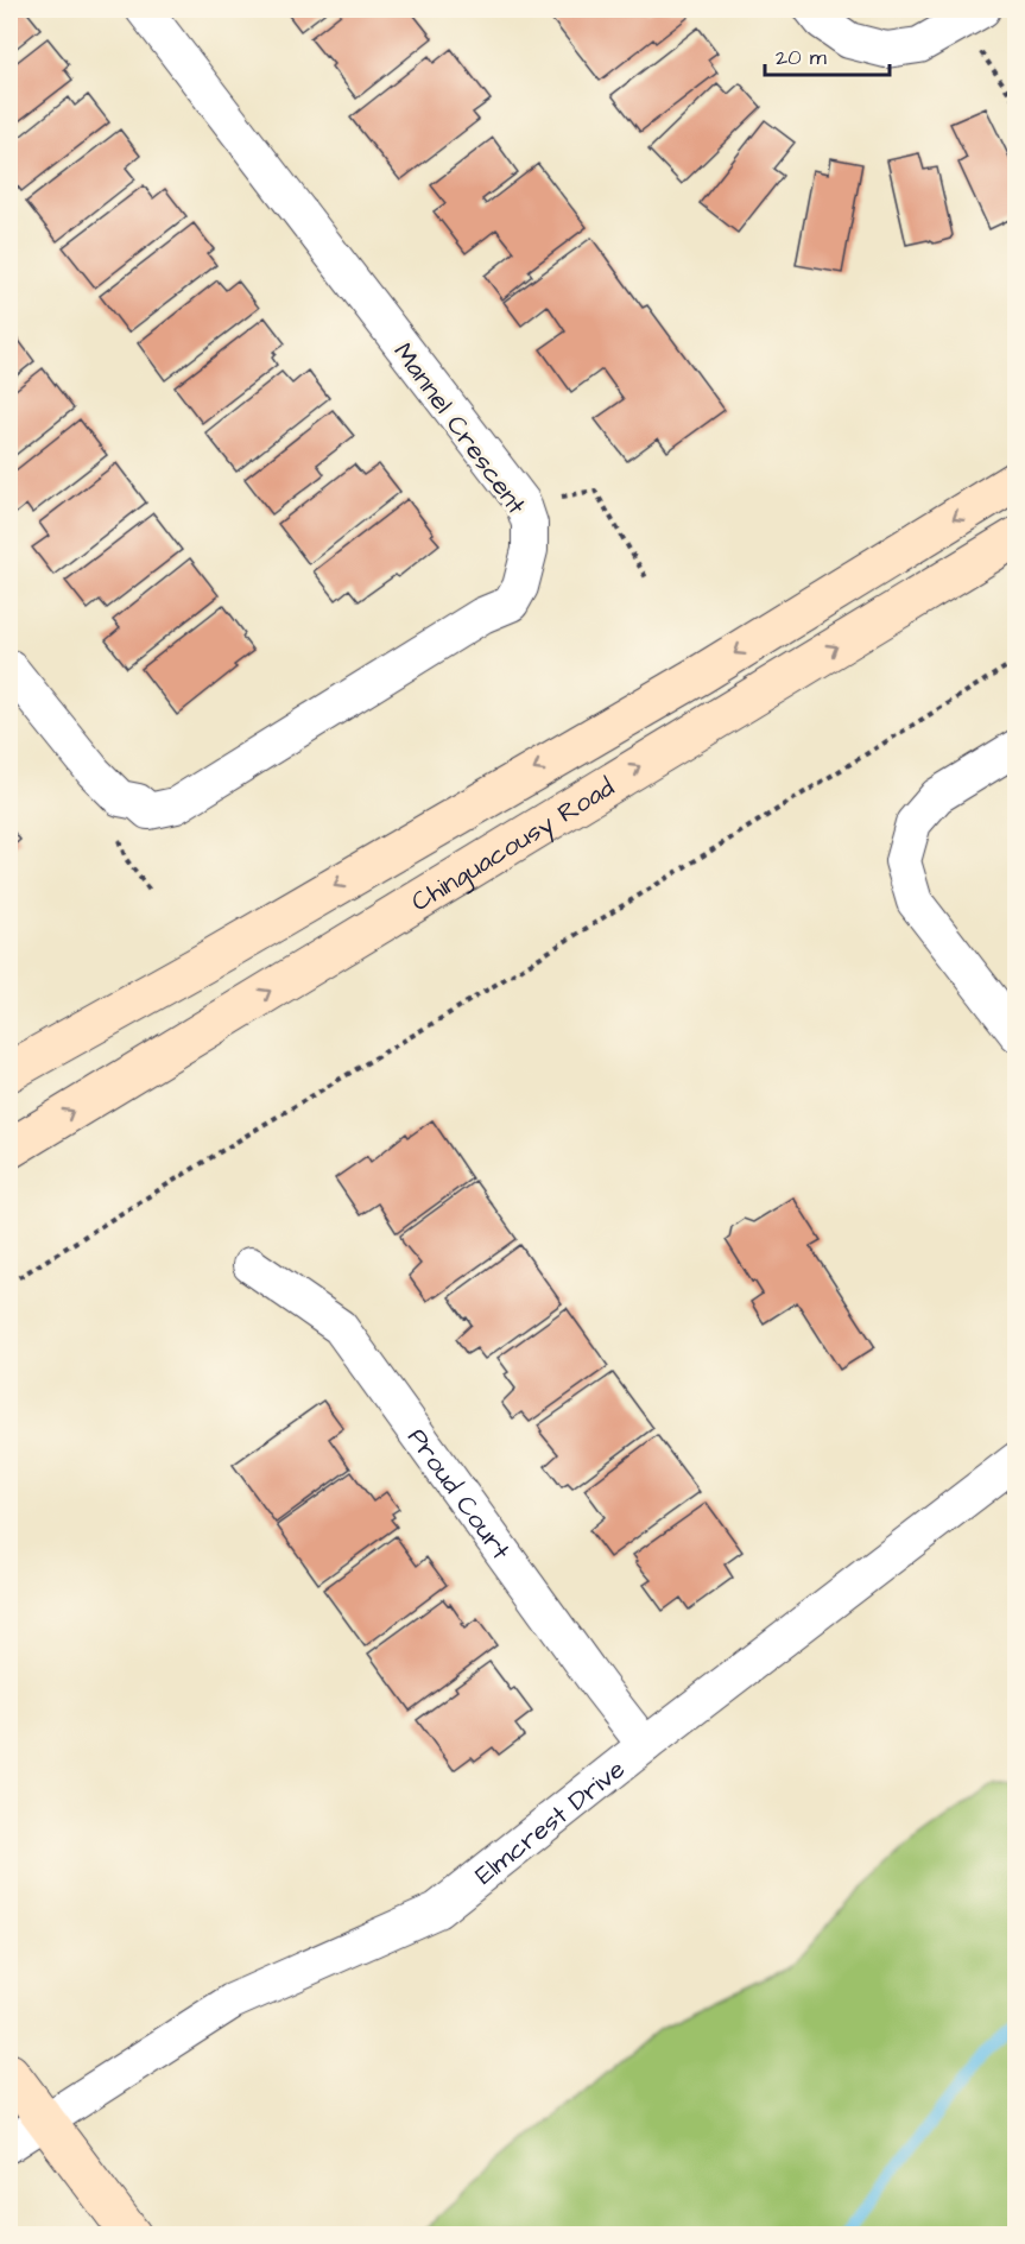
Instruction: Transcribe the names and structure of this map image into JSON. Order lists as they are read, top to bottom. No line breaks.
{"streets":{"main road":["Chinguacousy Road"],"street":["Mannel Crescent","Proud Court","Elmcrest Drive"]},"crossings":[["Proud Court","Elmcrest Drive"]],"scale_bar":"20 m"}
